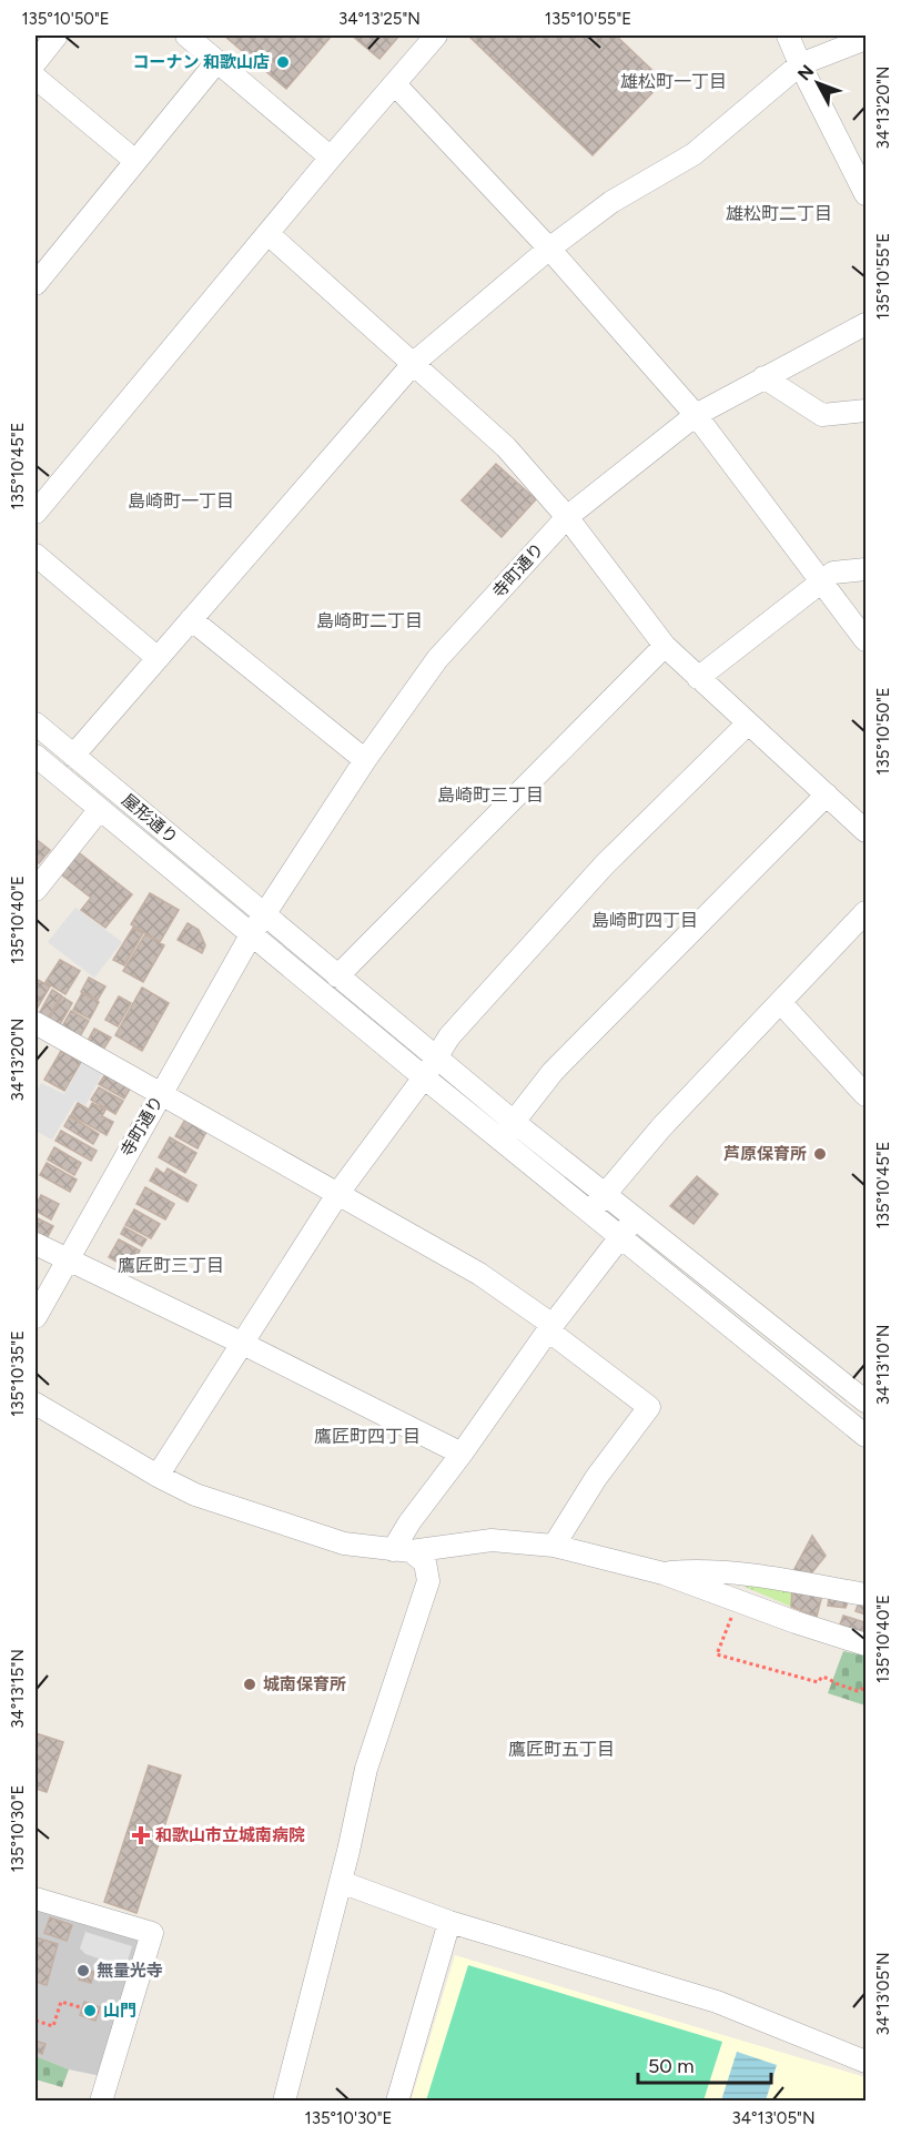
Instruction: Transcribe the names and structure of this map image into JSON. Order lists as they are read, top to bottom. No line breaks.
{"streets":{"street":["寺町通り","屋形通り"]},"crossings":[["寺町通り","屋形通り"]],"districts":["雄松町一丁目","雄松町二丁目","島崎町一丁目","島崎町二丁目","島崎町三丁目","島崎町四丁目","鷹匠町三丁目","鷹匠町四丁目","鷹匠町五丁目"],"places":{"other":["コーナン 和歌山店","芦原保育所","城南保育所","無量光寺","山門"],"health":["和歌山市立城南病院"]},"scale_bar":"50 m","north":"top left","coordinates":["135°10'50\"E","34°13'25\"N","135°10'55\"E","34°13'20\"N","135°10'45\"E","135°10'40\"E","34°13'10\"N","135°10'35\"E","34°13'15\"N","135°10'30\"E","34°13'05\"N"]}
